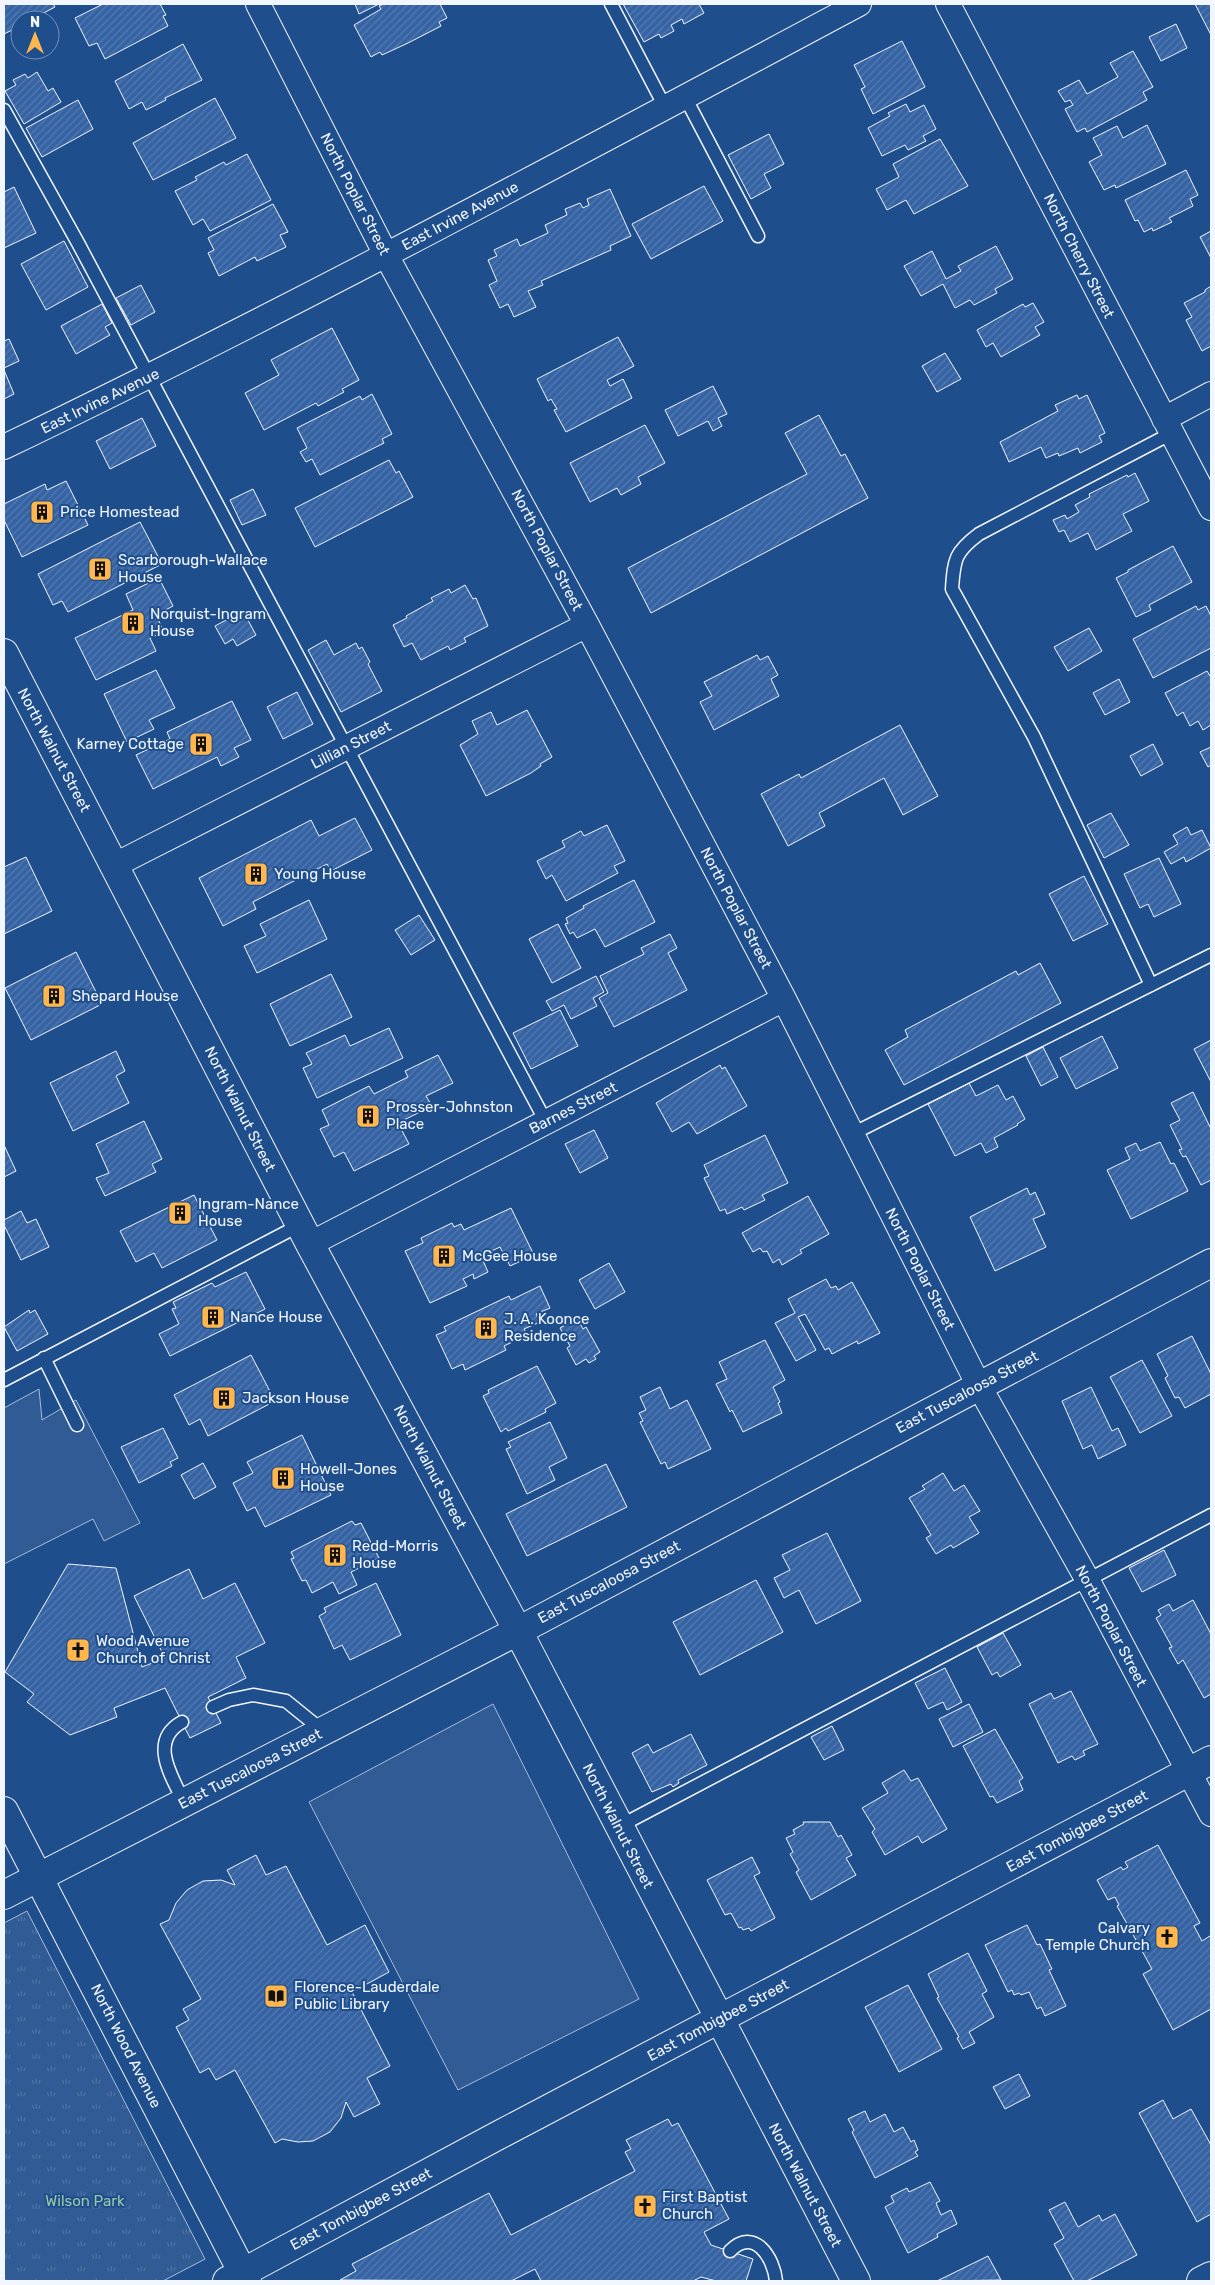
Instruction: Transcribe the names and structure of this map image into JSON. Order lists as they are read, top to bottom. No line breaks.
{"streets":{"street":["North Poplar Street","East Irvine Avenue","North Cherry Street","Lillian Street","North Walnut Street","Barnes Street","East Tuscaloosa Street","East Tombigbee Street","North Wood Avenue"]},"crossings":[["North Poplar Street","East Irvine Avenue"],["North Poplar Street","Lillian Street"],["North Poplar Street","Barnes Street"],["North Poplar Street","East Tuscaloosa Street"],["North Poplar Street","East Tombigbee Street"],["Lillian Street","North Walnut Street"],["North Walnut Street","Barnes Street"],["North Walnut Street","East Tuscaloosa Street"],["North Walnut Street","East Tombigbee Street"],["East Tuscaloosa Street","North Wood Avenue"],["East Tombigbee Street","North Wood Avenue"]],"parks":["Wilson Park"],"places":{"building":["Price Homestead","Scarborough-Wallace House","Norquist-Ingram House","Karney Cottage","Young House","Shepard House","Prosser-Johnston Place","Ingram-Nance House","McGee House","Nance House","J. A. Koonce Residence","Jackson House","Howell-Jones House","Redd-Morris House"],"church":["Wood Avenue Church of Christ","Calvary Temple Church","First Baptist Church"],"library":["Florence-Lauderdale Public Library"]},"north":"top"}
